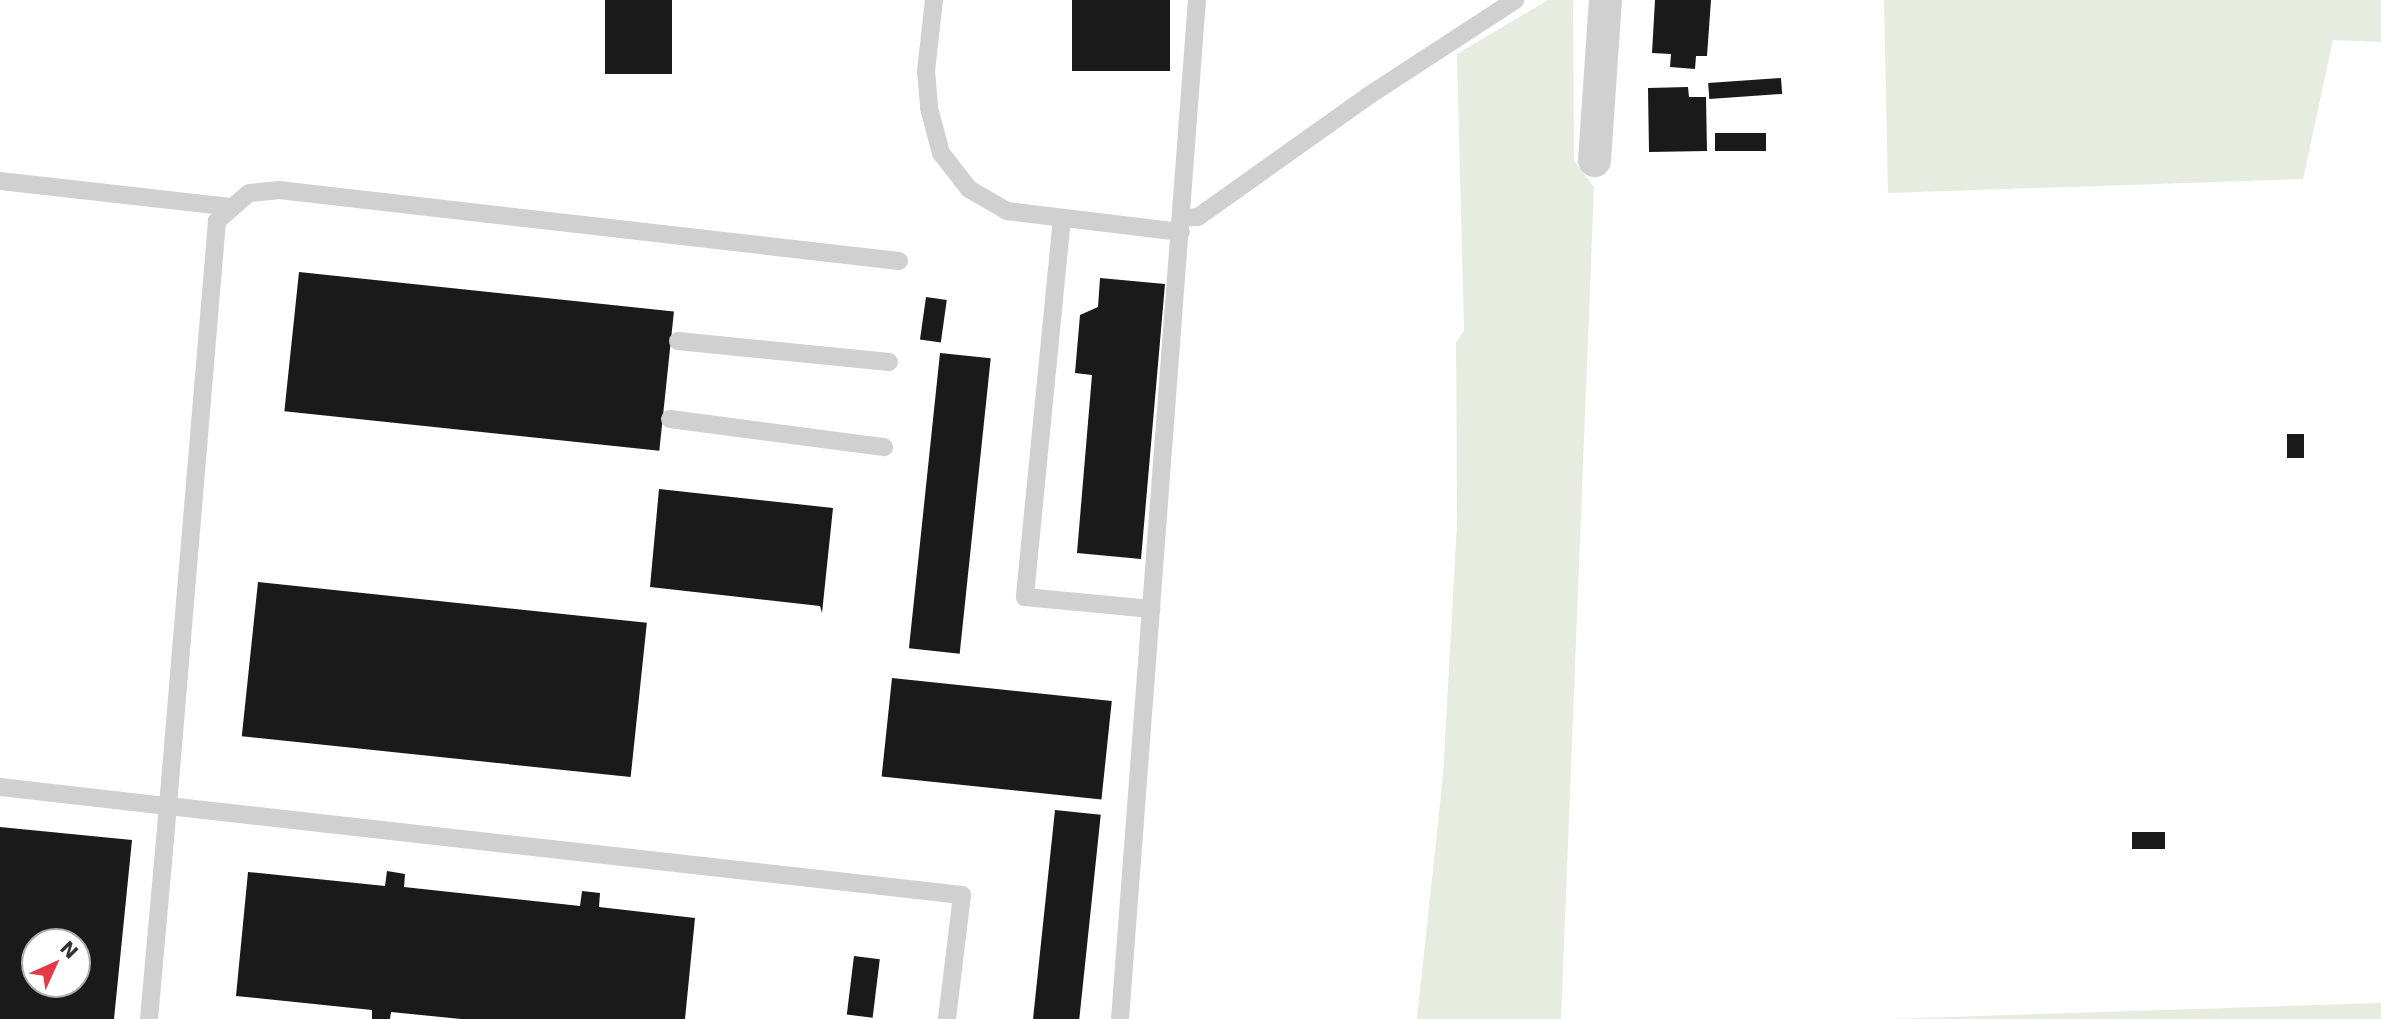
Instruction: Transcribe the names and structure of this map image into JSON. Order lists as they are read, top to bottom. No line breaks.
{"north":"top right"}
